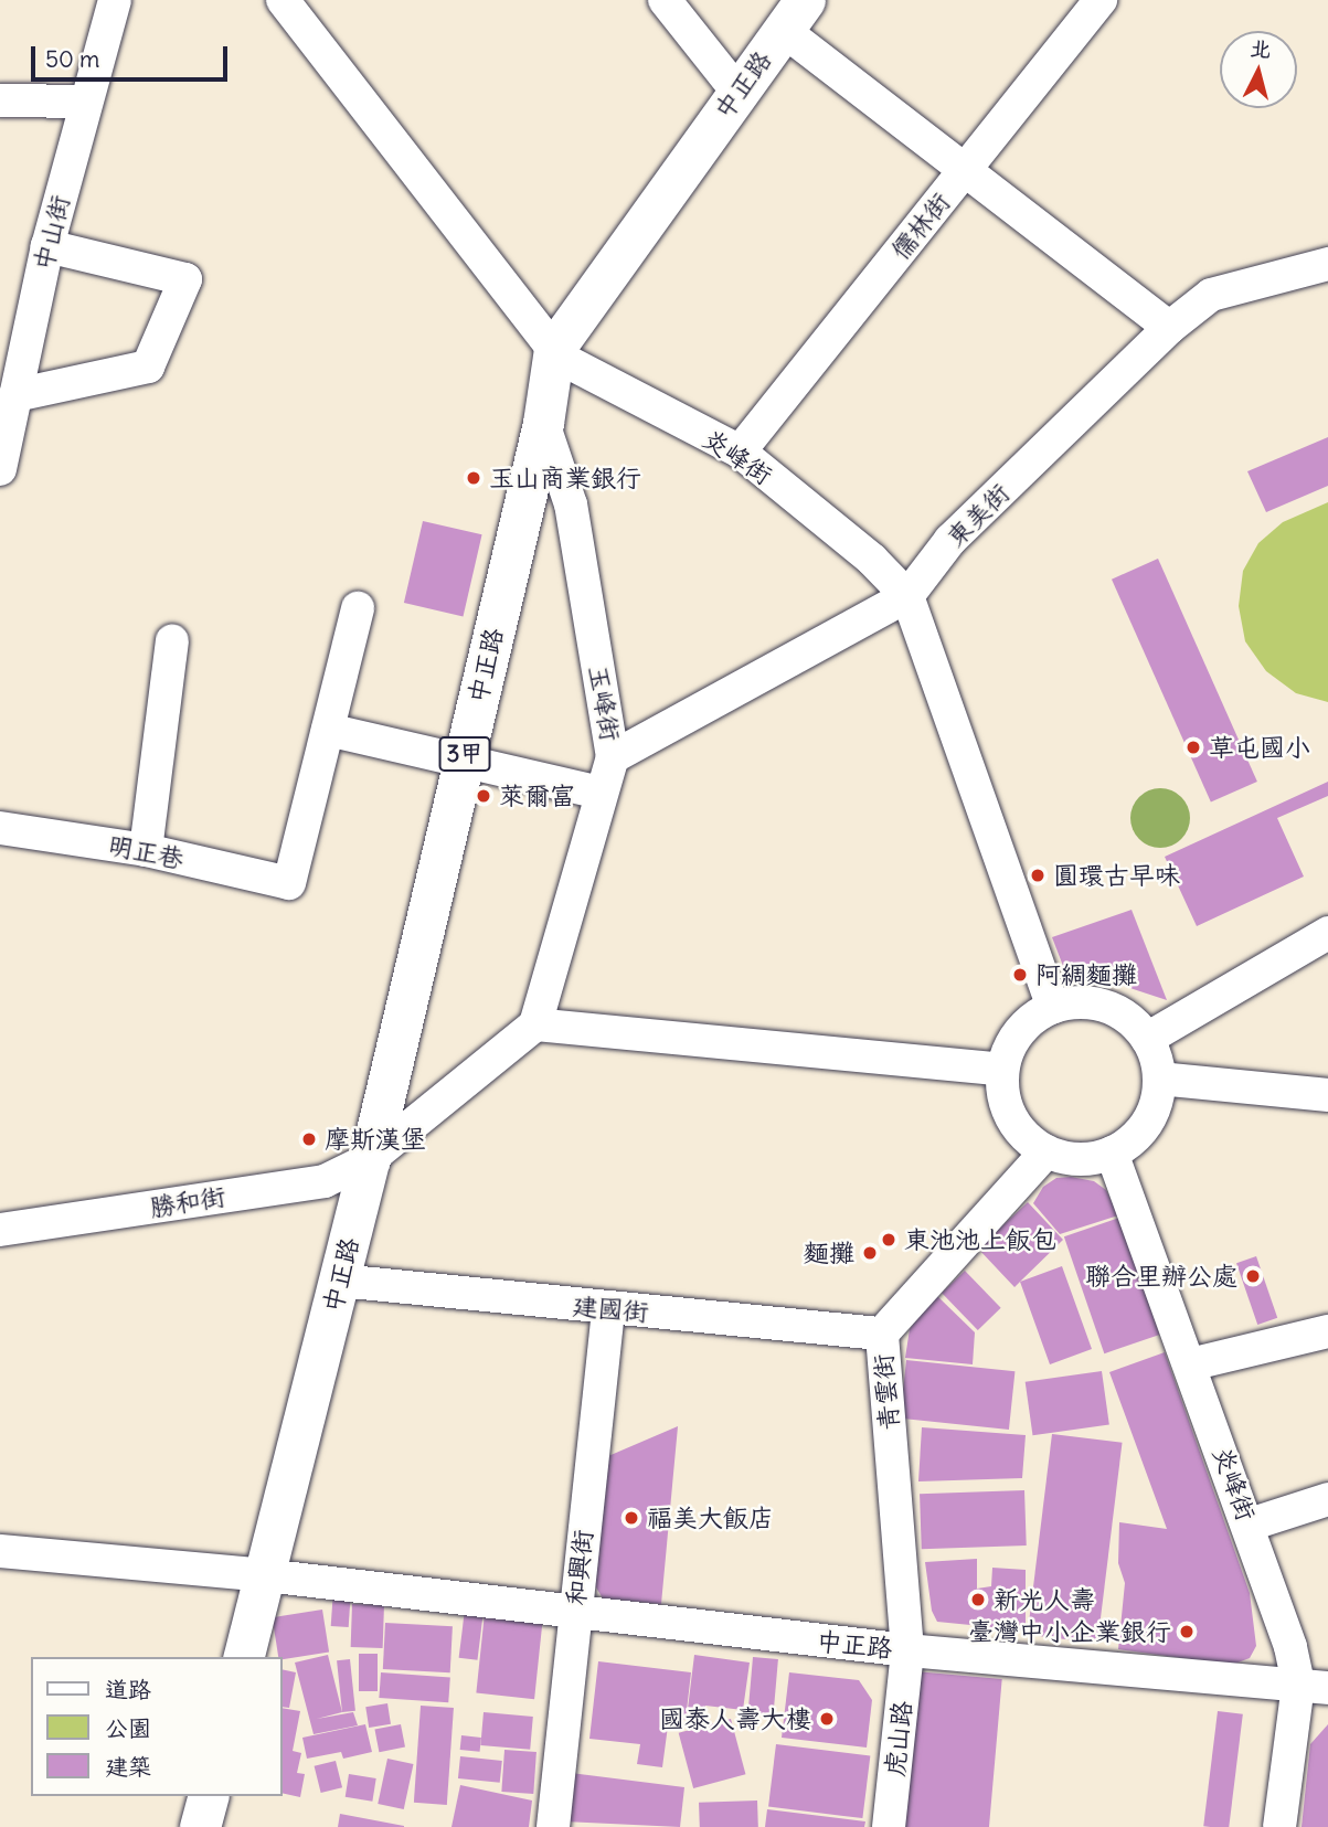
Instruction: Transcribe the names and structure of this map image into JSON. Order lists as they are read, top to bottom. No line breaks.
{"streets":{"main road":["中正路","3甲"],"street":["儒林街","中山街","炎峰街","東美街","玉峰街","明正巷","勝和街","建國街","青雲街","和興街","虎山路"]},"crossings":[["中正路","炎峰街"],["中正路","玉峰街"],["中正路","3甲"],["中正路","勝和街"],["中正路","建國街"],["中正路","青雲街"],["中正路","和興街"],["中正路","虎山路"],["儒林街","炎峰街"],["炎峰街","東美街"],["炎峰街","青雲街"],["東美街","玉峰街"],["建國街","青雲街"],["建國街","和興街"],["青雲街","虎山路"]],"places":["玉山商業銀行","草屯國小","萊爾富","圓環古早味","阿綢麵攤","摩斯漢堡","東池池上飯包","麵攤","聯合里辦公處","福美大飯店","新光人壽","臺灣中小企業銀行","國泰人壽大樓"],"legend":["道路","公園","建築"],"scale_bar":"50 m","north":"top"}
